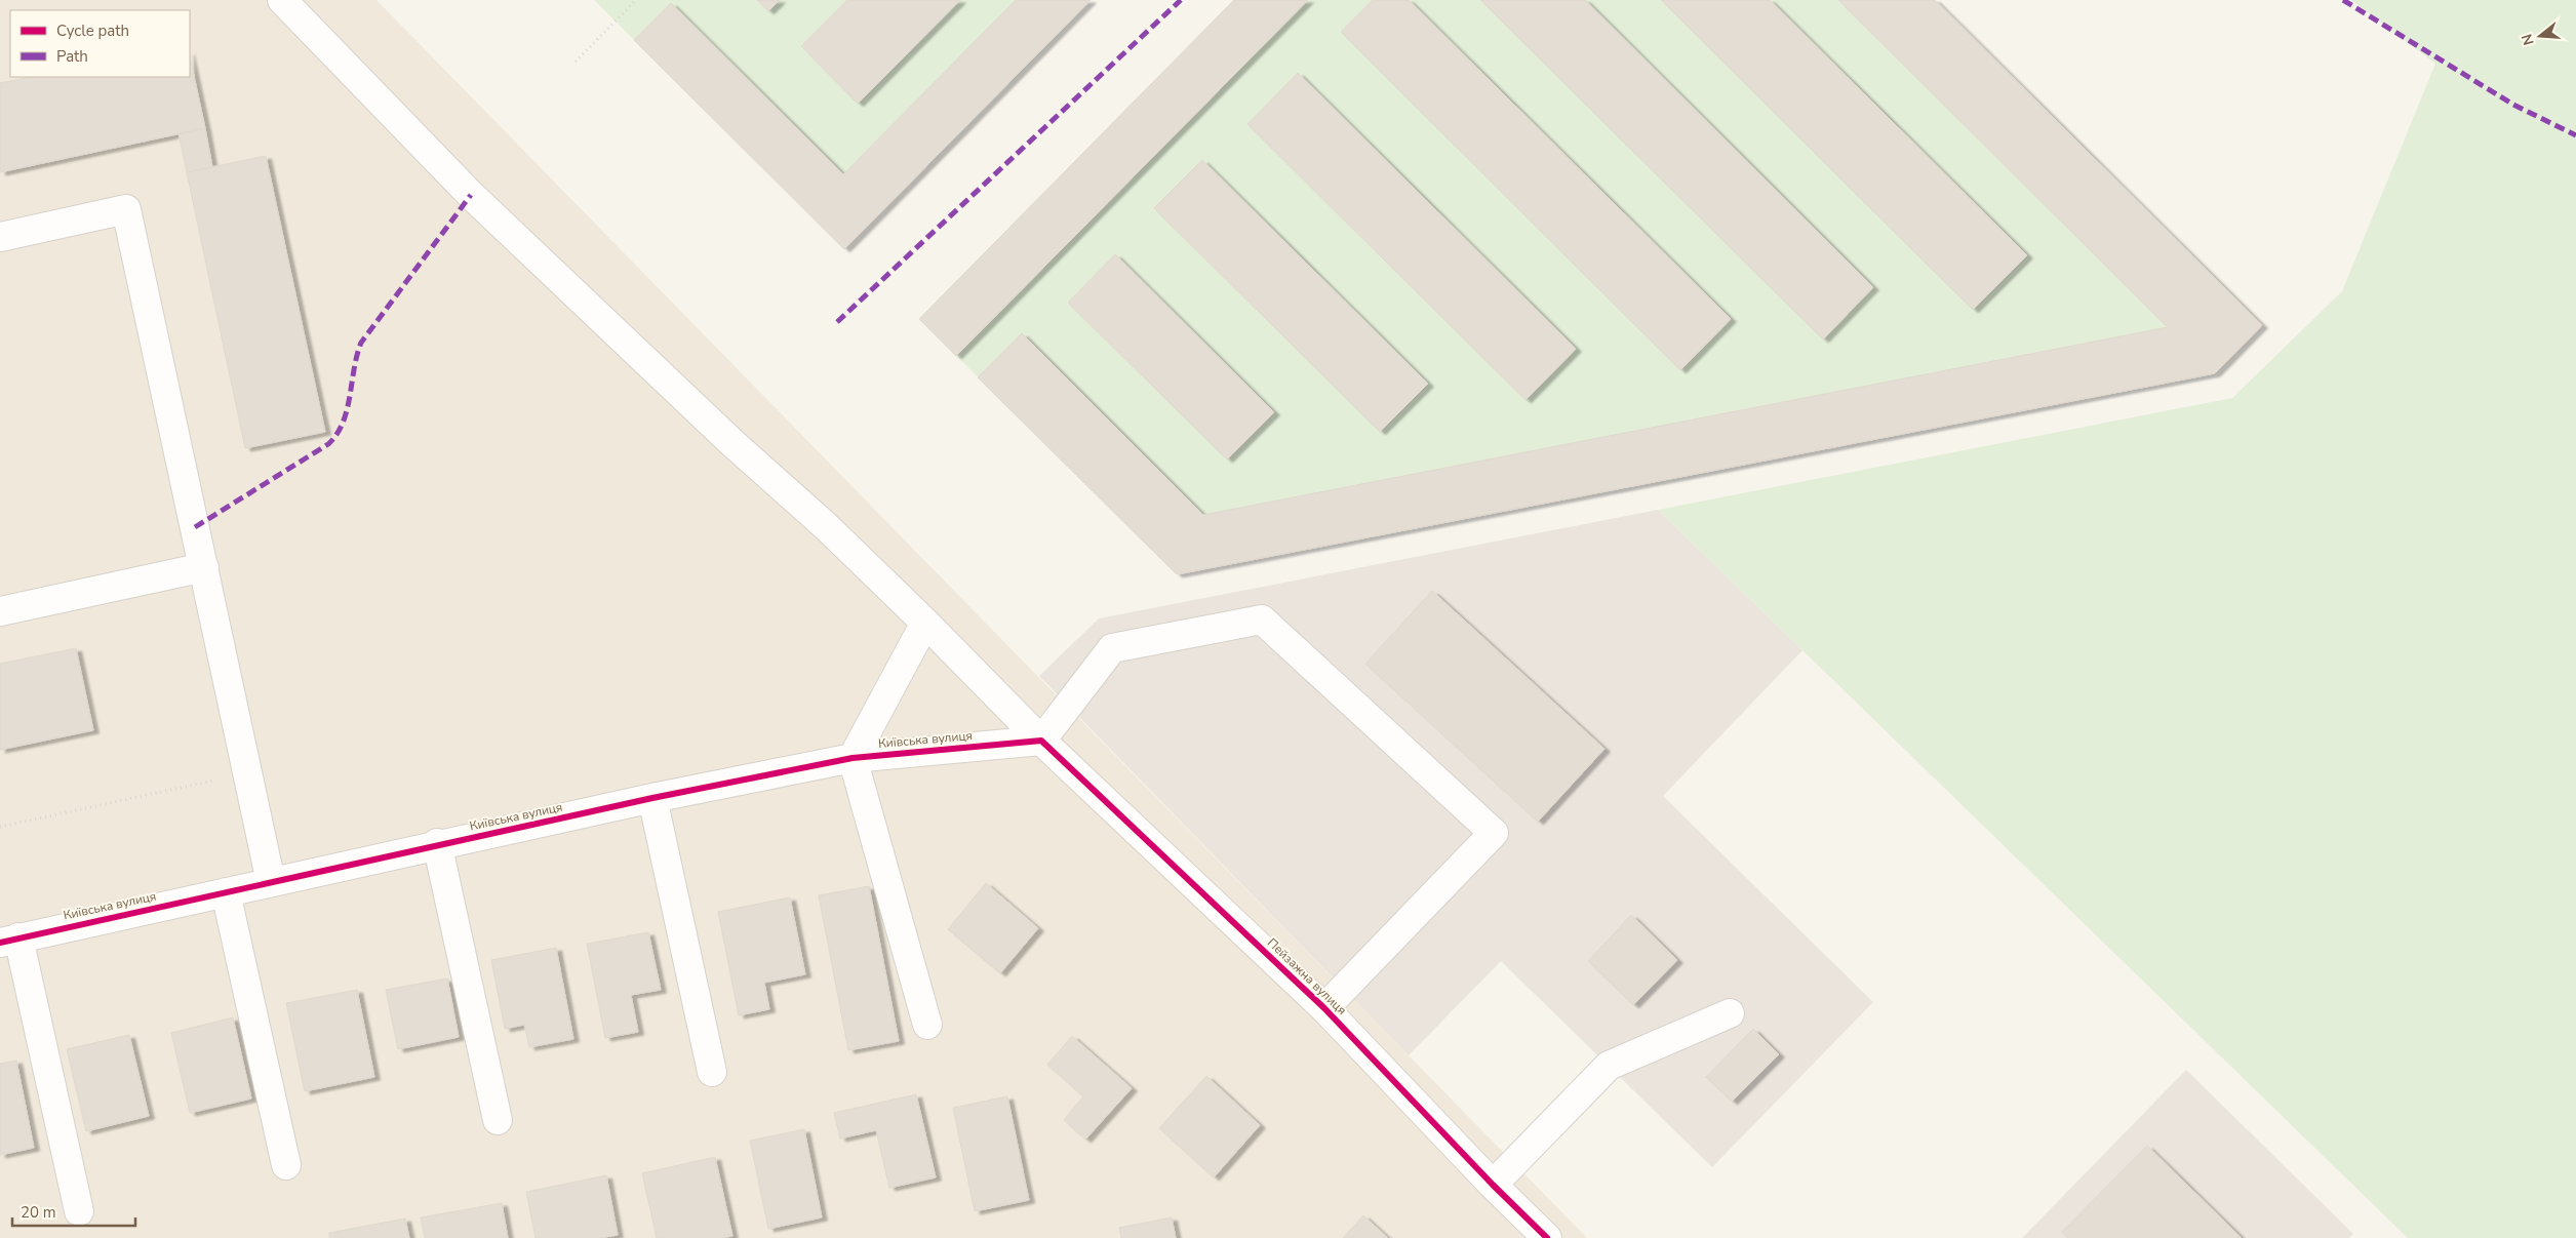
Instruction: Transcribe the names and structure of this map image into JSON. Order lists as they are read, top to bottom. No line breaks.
{"streets":{"street":["Київська вулиця","Пейзажна вулиця"]},"crossings":[["Київська вулиця","Пейзажна вулиця"]],"legend":["Cycle path","Path"],"scale_bar":"20 m","north":"left"}
